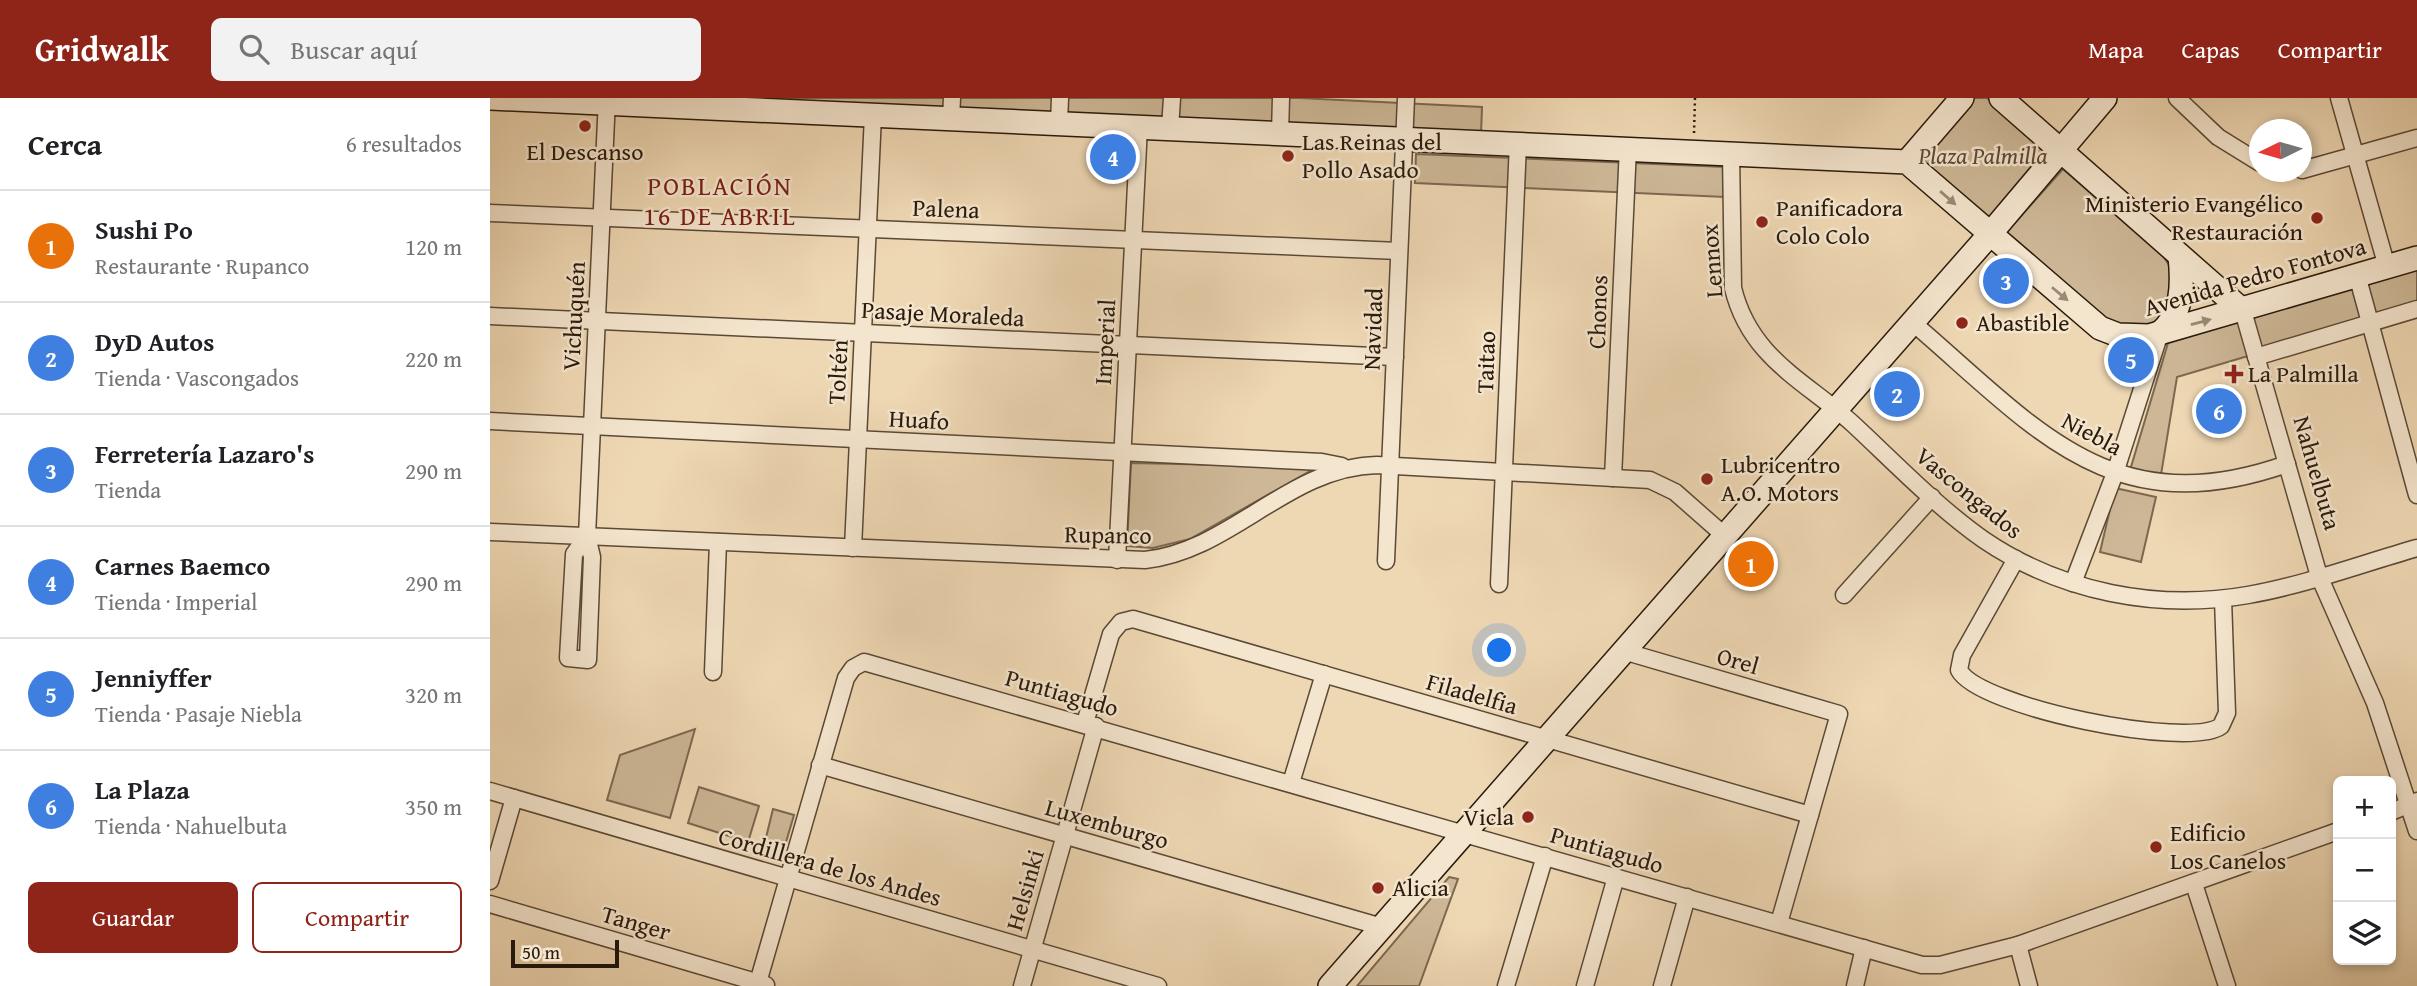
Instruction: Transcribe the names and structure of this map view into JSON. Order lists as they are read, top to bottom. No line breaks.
{"streets":{"main road":["Avenida Pedro Fontova"],"street":["Palena","Lennox","Chonos","Pasaje Moraleda","Vichuquén","Navidad","Imperial","Taitao","Toltén","Huafo","Niebla","Nahuelbuta","Vascongados","Rupanco","Orel","Puntiagudo","Filadelfia","Luxemburgo","Cordillera de los Andes","Helsinki","Tanger"]},"crossings":[["Palena","Vichuquén"],["Palena","Navidad"],["Palena","Imperial"],["Palena","Toltén"],["Lennox","Vascongados"],["Avenida Pedro Fontova","Nahuelbuta"],["Chonos","Rupanco"],["Pasaje Moraleda","Vichuquén"],["Pasaje Moraleda","Navidad"],["Pasaje Moraleda","Imperial"],["Pasaje Moraleda","Toltén"],["Vichuquén","Huafo"],["Vichuquén","Rupanco"],["Navidad","Rupanco"],["Imperial","Huafo"],["Imperial","Rupanco"],["Taitao","Rupanco"],["Toltén","Huafo"],["Toltén","Rupanco"],["Huafo","Rupanco"],["Niebla","Nahuelbuta"],["Nahuelbuta","Vascongados"],["Orel","Filadelfia"],["Puntiagudo","Luxemburgo"],["Puntiagudo","Helsinki"],["Filadelfia","Helsinki"],["Luxemburgo","Helsinki"],["Cordillera de los Andes","Helsinki"]],"districts":["POBLACIÓN 16 DE ABRIL"],"parks":["Plaza Palmilla"],"places":{"other":["El Descanso","Las Reinas del Pollo Asado","Ministerio Evangélico Restauración","Panificadora Colo Colo","Abastible","Lubricentro A.O. Motors","Vicla","Edificio Los Canelos","Alicia"],"health":["La Palmilla"]},"scale_bar":"50 m","north":"left","page":{"header":"Gridwalk","search":"Buscar aquí","nav":["Mapa","Capas","Compartir"],"heading":["Cerca","6 resultados"],"pins":["4","3","5","2","6","1"],"list":[{"mark":"1","name":"Sushi Po","note":"Restaurante · Rupanco","value":"120 m"},{"mark":"2","name":"DyD Autos","note":"Tienda · Vascongados","value":"220 m"},{"mark":"3","name":"Ferretería Lazaro's","note":"Tienda","value":"290 m"},{"mark":"4","name":"Carnes Baemco","note":"Tienda · Imperial","value":"290 m"},{"mark":"5","name":"Jenniyffer","note":"Tienda · Pasaje Niebla","value":"320 m"},{"mark":"6","name":"La Plaza","note":"Tienda · Nahuelbuta","value":"350 m"}],"map_buttons":["+","−"],"buttons":["Guardar","Compartir"],"scale":"50 m"}}
